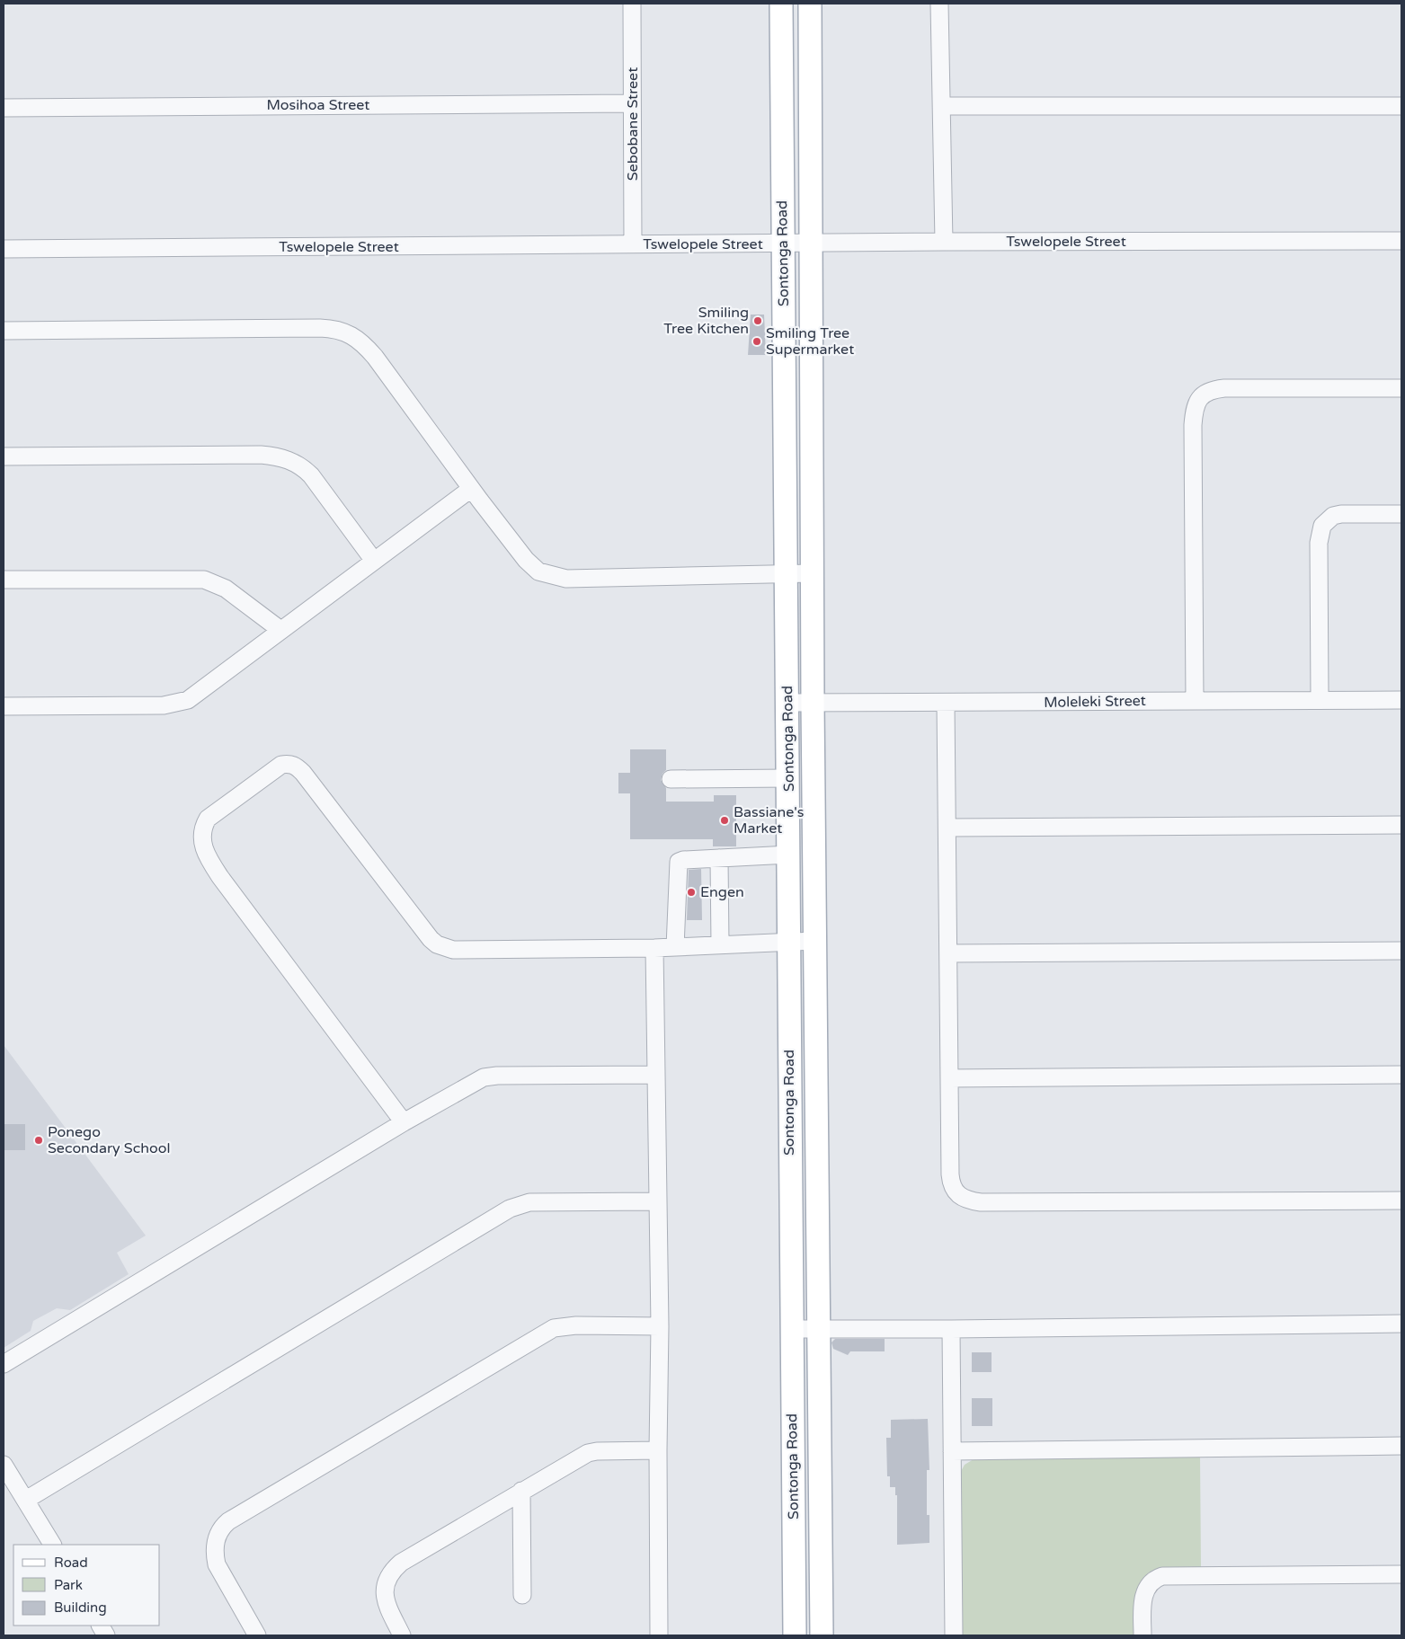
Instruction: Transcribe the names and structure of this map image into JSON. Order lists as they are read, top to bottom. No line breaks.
{"streets":{"main road":["Sontonga Road"],"street":["Mosihoa Street","Sebobane Street","Tswelopele Street","Moleleki Street"]},"crossings":[["Mosihoa Street","Sebobane Street"],["Sebobane Street","Tswelopele Street"],["Tswelopele Street","Sontonga Road"],["Sontonga Road","Moleleki Street"]],"places":["Smiling Tree Kitchen","Smiling Tree Supermarket","Bassiane's Market","Engen","Ponego Secondary School"],"legend":["Road","Park","Building"]}
